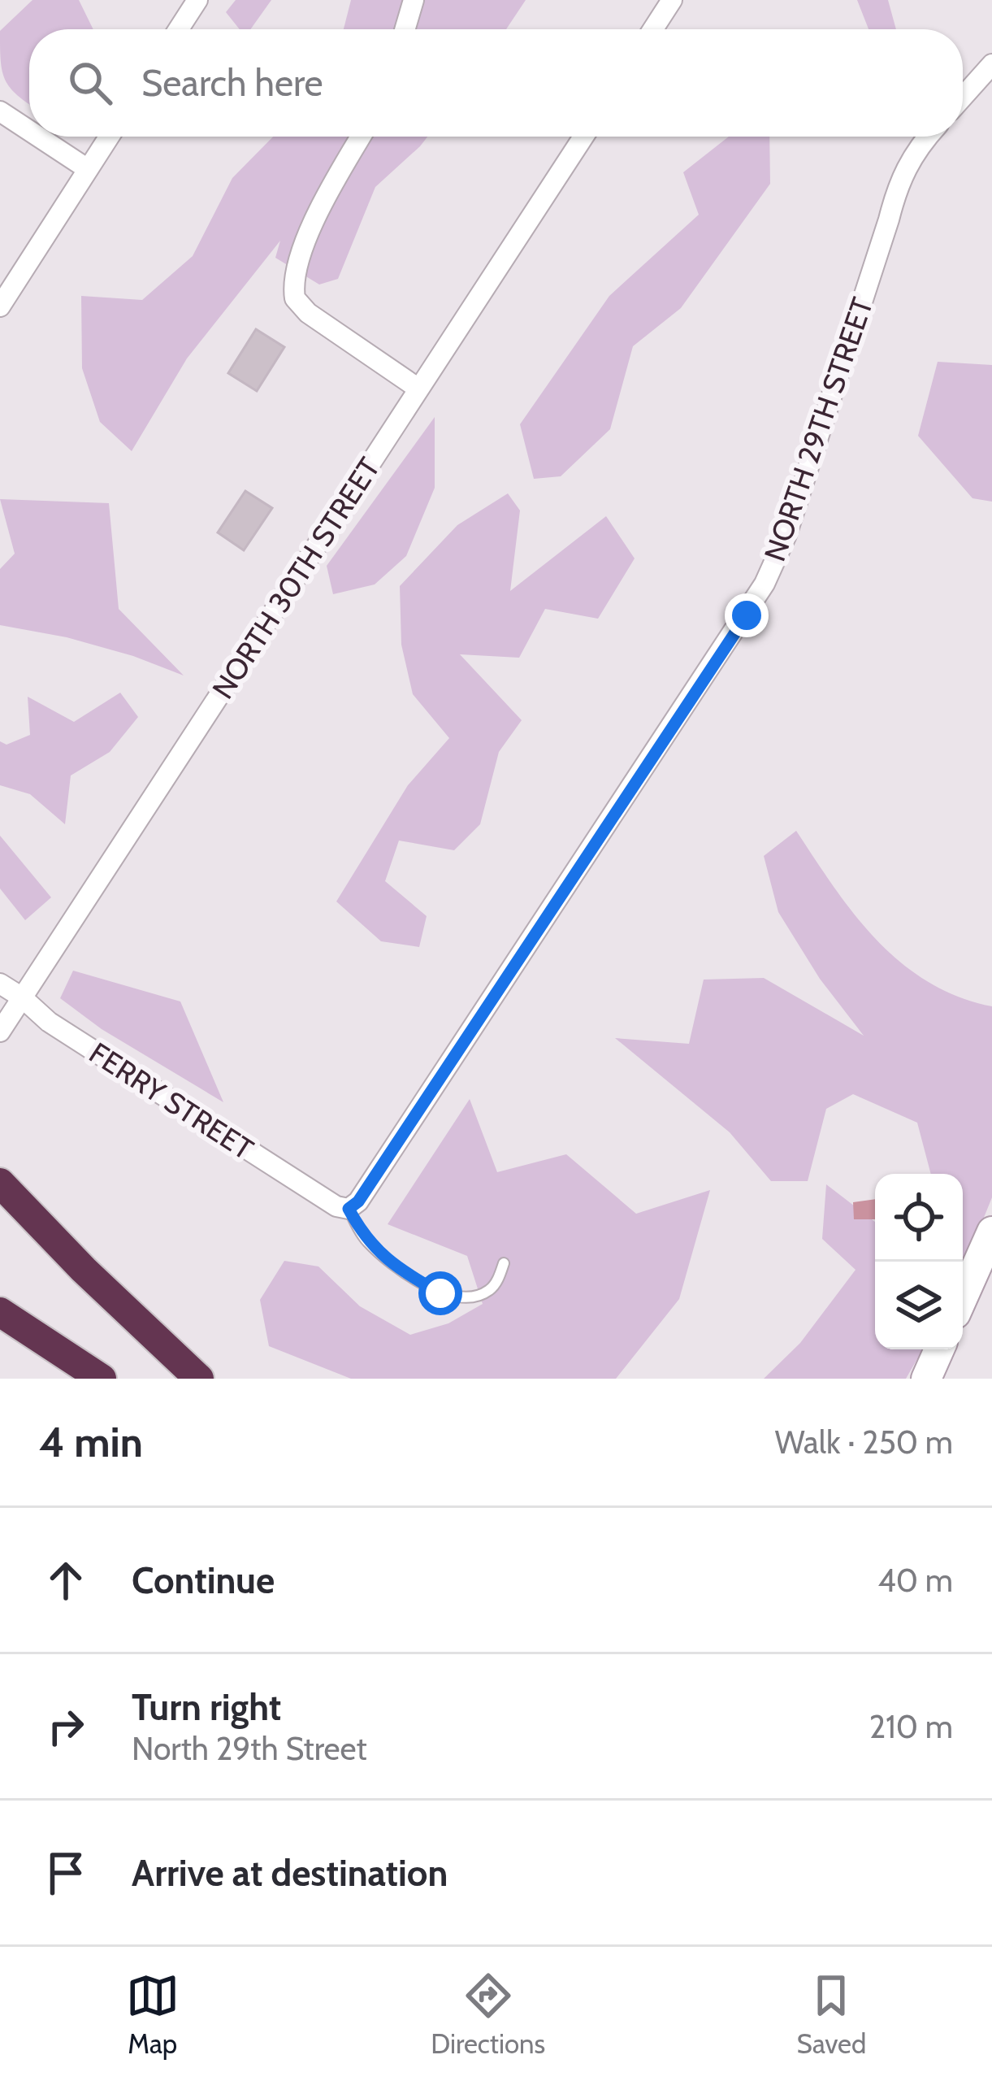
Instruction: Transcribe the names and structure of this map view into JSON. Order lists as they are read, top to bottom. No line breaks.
{"streets":{"street":["NORTH 29TH STREET","NORTH 30TH STREET","FERRY STREET"]},"crossings":[["NORTH 29TH STREET","FERRY STREET"],["NORTH 30TH STREET","FERRY STREET"]],"page":{"search":"Search here","heading":["4 min","Walk · 250 m"],"list":[["Continue","40 m"],["Turn right","North 29th Street","210 m"],"Arrive at destination"],"nav":["Map","Directions","Saved"]}}
